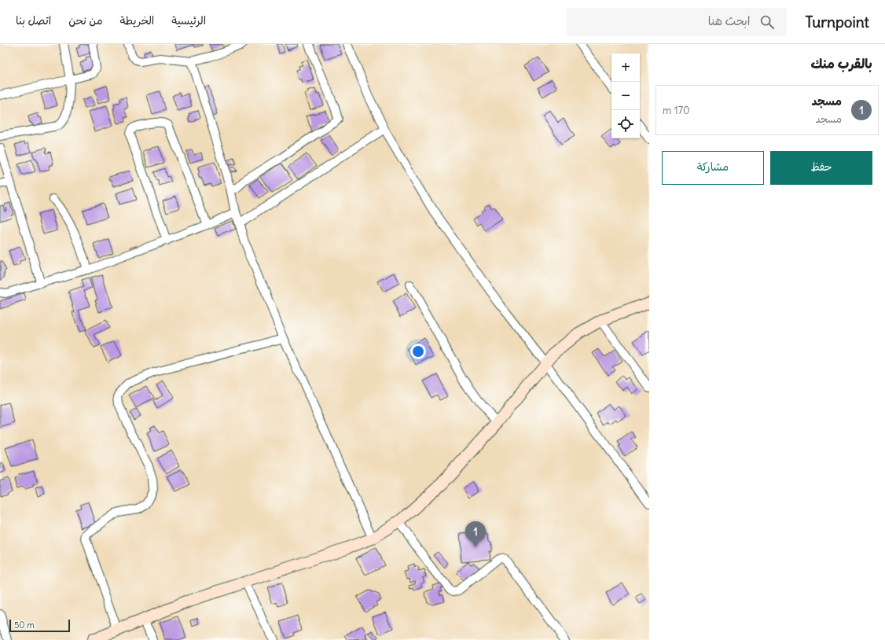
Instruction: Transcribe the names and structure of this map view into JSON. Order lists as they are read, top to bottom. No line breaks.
{"scale_bar":"50 m","page":{"header":"Turnpoint","search":"ابحث هنا","nav":["الرئيسية","الخريطة","من نحن","اتصل بنا"],"heading":"بالقرب منك","map_buttons":["+","−"],"list":[{"mark":"1","name":"مسجد","note":"مسجد","value":"170 m"}],"buttons":["حفظ","مشاركة"],"pins":"1","scale":"50 m"}}
